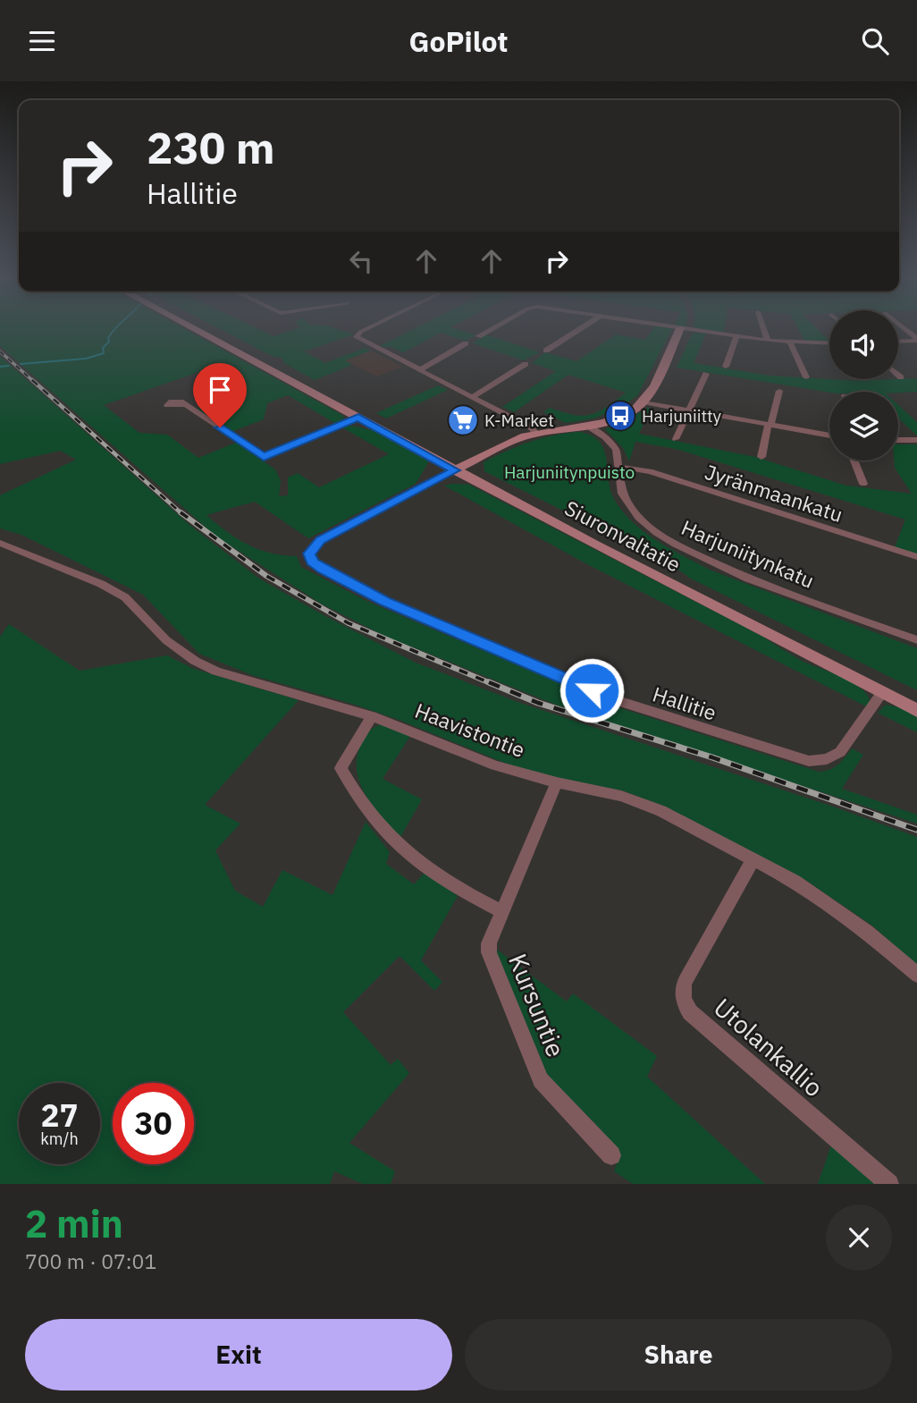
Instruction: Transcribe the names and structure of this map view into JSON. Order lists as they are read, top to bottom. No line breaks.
{"streets":{"main road":["Siuronvaltatie"],"street":["Jyränmaankatu","Harjuniitynkatu","Hallitie","Haavistontie","Kursuntie","Utolankallio"]},"crossings":[["Jyränmaankatu","Harjuniitynkatu"],["Siuronvaltatie","Hallitie"],["Haavistontie","Kursuntie"],["Haavistontie","Utolankallio"]],"parks":["Harjuniitynpuisto"],"places":{"bus stop":["Harjuniitty"],"supermarket":["K-Market"]},"page":{"header":"GoPilot","turn":["230 m","Hallitie"],"speed":"27 km/h","limit":"30","heading":["2 min","700 m · 07:01"],"buttons":["Exit","Share"]}}
